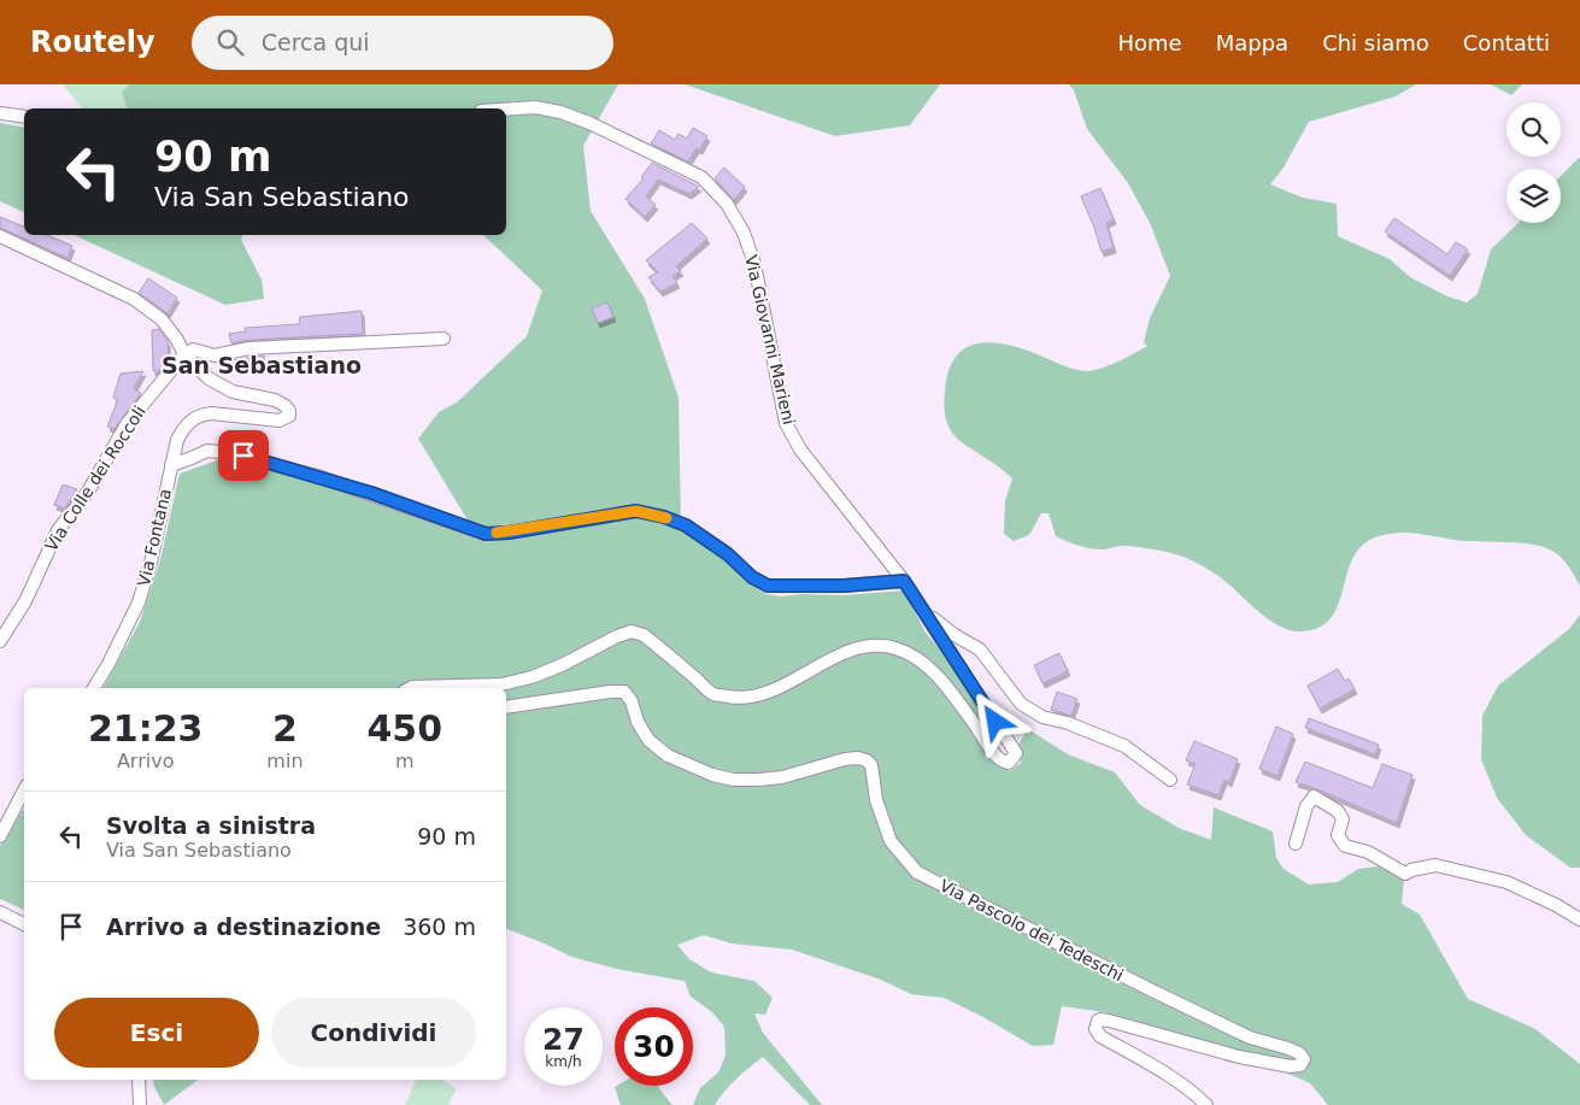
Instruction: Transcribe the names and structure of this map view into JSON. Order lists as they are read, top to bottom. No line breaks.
{"streets":{"street":["Via Giovanni Marieni","Via Colle dei Roccoli","Via Fontana","Via Pascolo dei Tedeschi"]},"crossings":[["Via Colle dei Roccoli","Via Fontana"]],"districts":["San Sebastiano"],"page":{"header":"Routely","search":"Cerca qui","nav":["Home","Mappa","Chi siamo","Contatti"],"turn":["90 m","Via San Sebastiano"],"eta":["21:23","Arrivo","2","min","450","m"],"list":[{"name":"Svolta a sinistra","note":"Via San Sebastiano","value":"90 m"},{"name":"Arrivo a destinazione","value":"360 m"}],"buttons":["Esci","Condividi"],"speed":"27 km/h","limit":"30"}}
